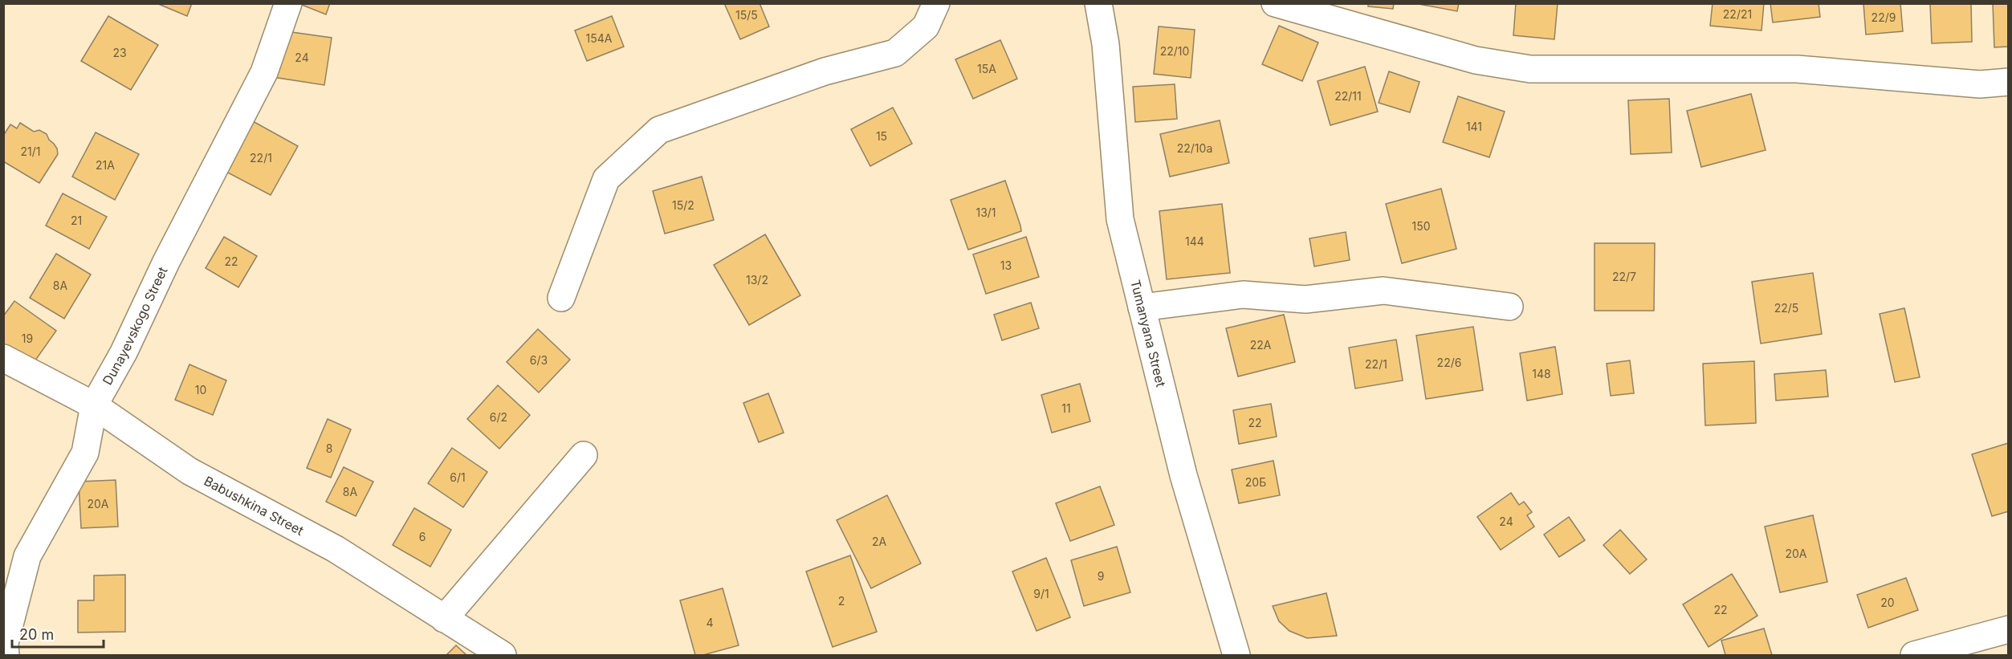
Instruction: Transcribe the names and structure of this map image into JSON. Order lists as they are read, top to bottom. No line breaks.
{"streets":{"street":["Dunayevskogo Street","Tumanyana Street","Babushkina Street"]},"crossings":[["Dunayevskogo Street","Babushkina Street"]],"house_numbers":["22/21","15/5","22/9","154А","22/10","23","24","15А","22/11","141","15","22/10а","21/1","22/1","21А","15/2","13/1","21","150","144","22","13","22/7","13/2","8А","22/5","19","22А","6/3","22/6","22/1","148","10","11","6/2","22","8","6/1","20Б","8А","20А","24","6","2А","20А","9","9/1","2","20","22","4"],"scale_bar":"20 m"}
